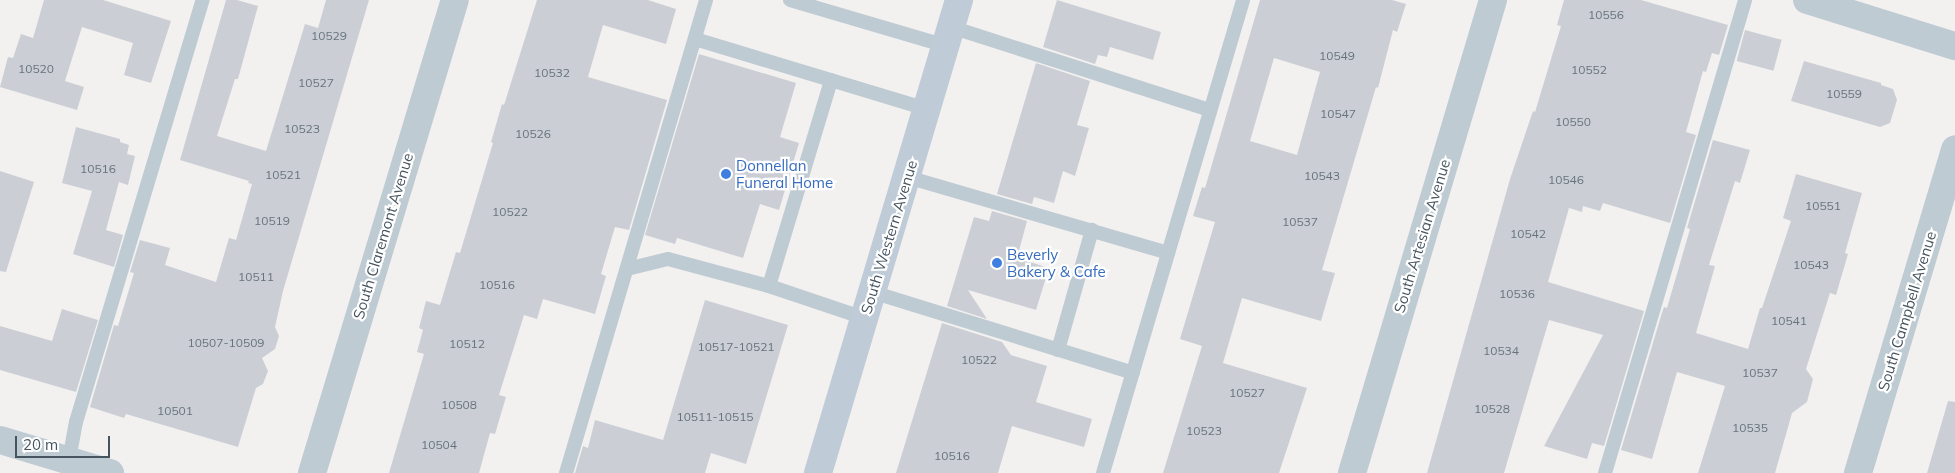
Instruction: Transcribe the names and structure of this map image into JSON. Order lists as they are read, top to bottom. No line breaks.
{"streets":{"main road":["South Western Avenue"],"street":["South Claremont Avenue","South Artesian Avenue","South Campbell Avenue"]},"places":["Donnellan Funeral Home","Beverly Bakery & Cafe"],"house_numbers":["10556","10529","10549","10520","10552","10532","10527","10559","10547","10550","10523","10526","10516","10521","10543","10546","10551","10522","10519","10537","10542","10543","10511","10516","10536","10541","10507-10509","10512","10517-10521","10534","10522","10537","10527","10508","10528","10501","10511-10515","10535","10523","10504","10516"],"scale_bar":"20 m"}
